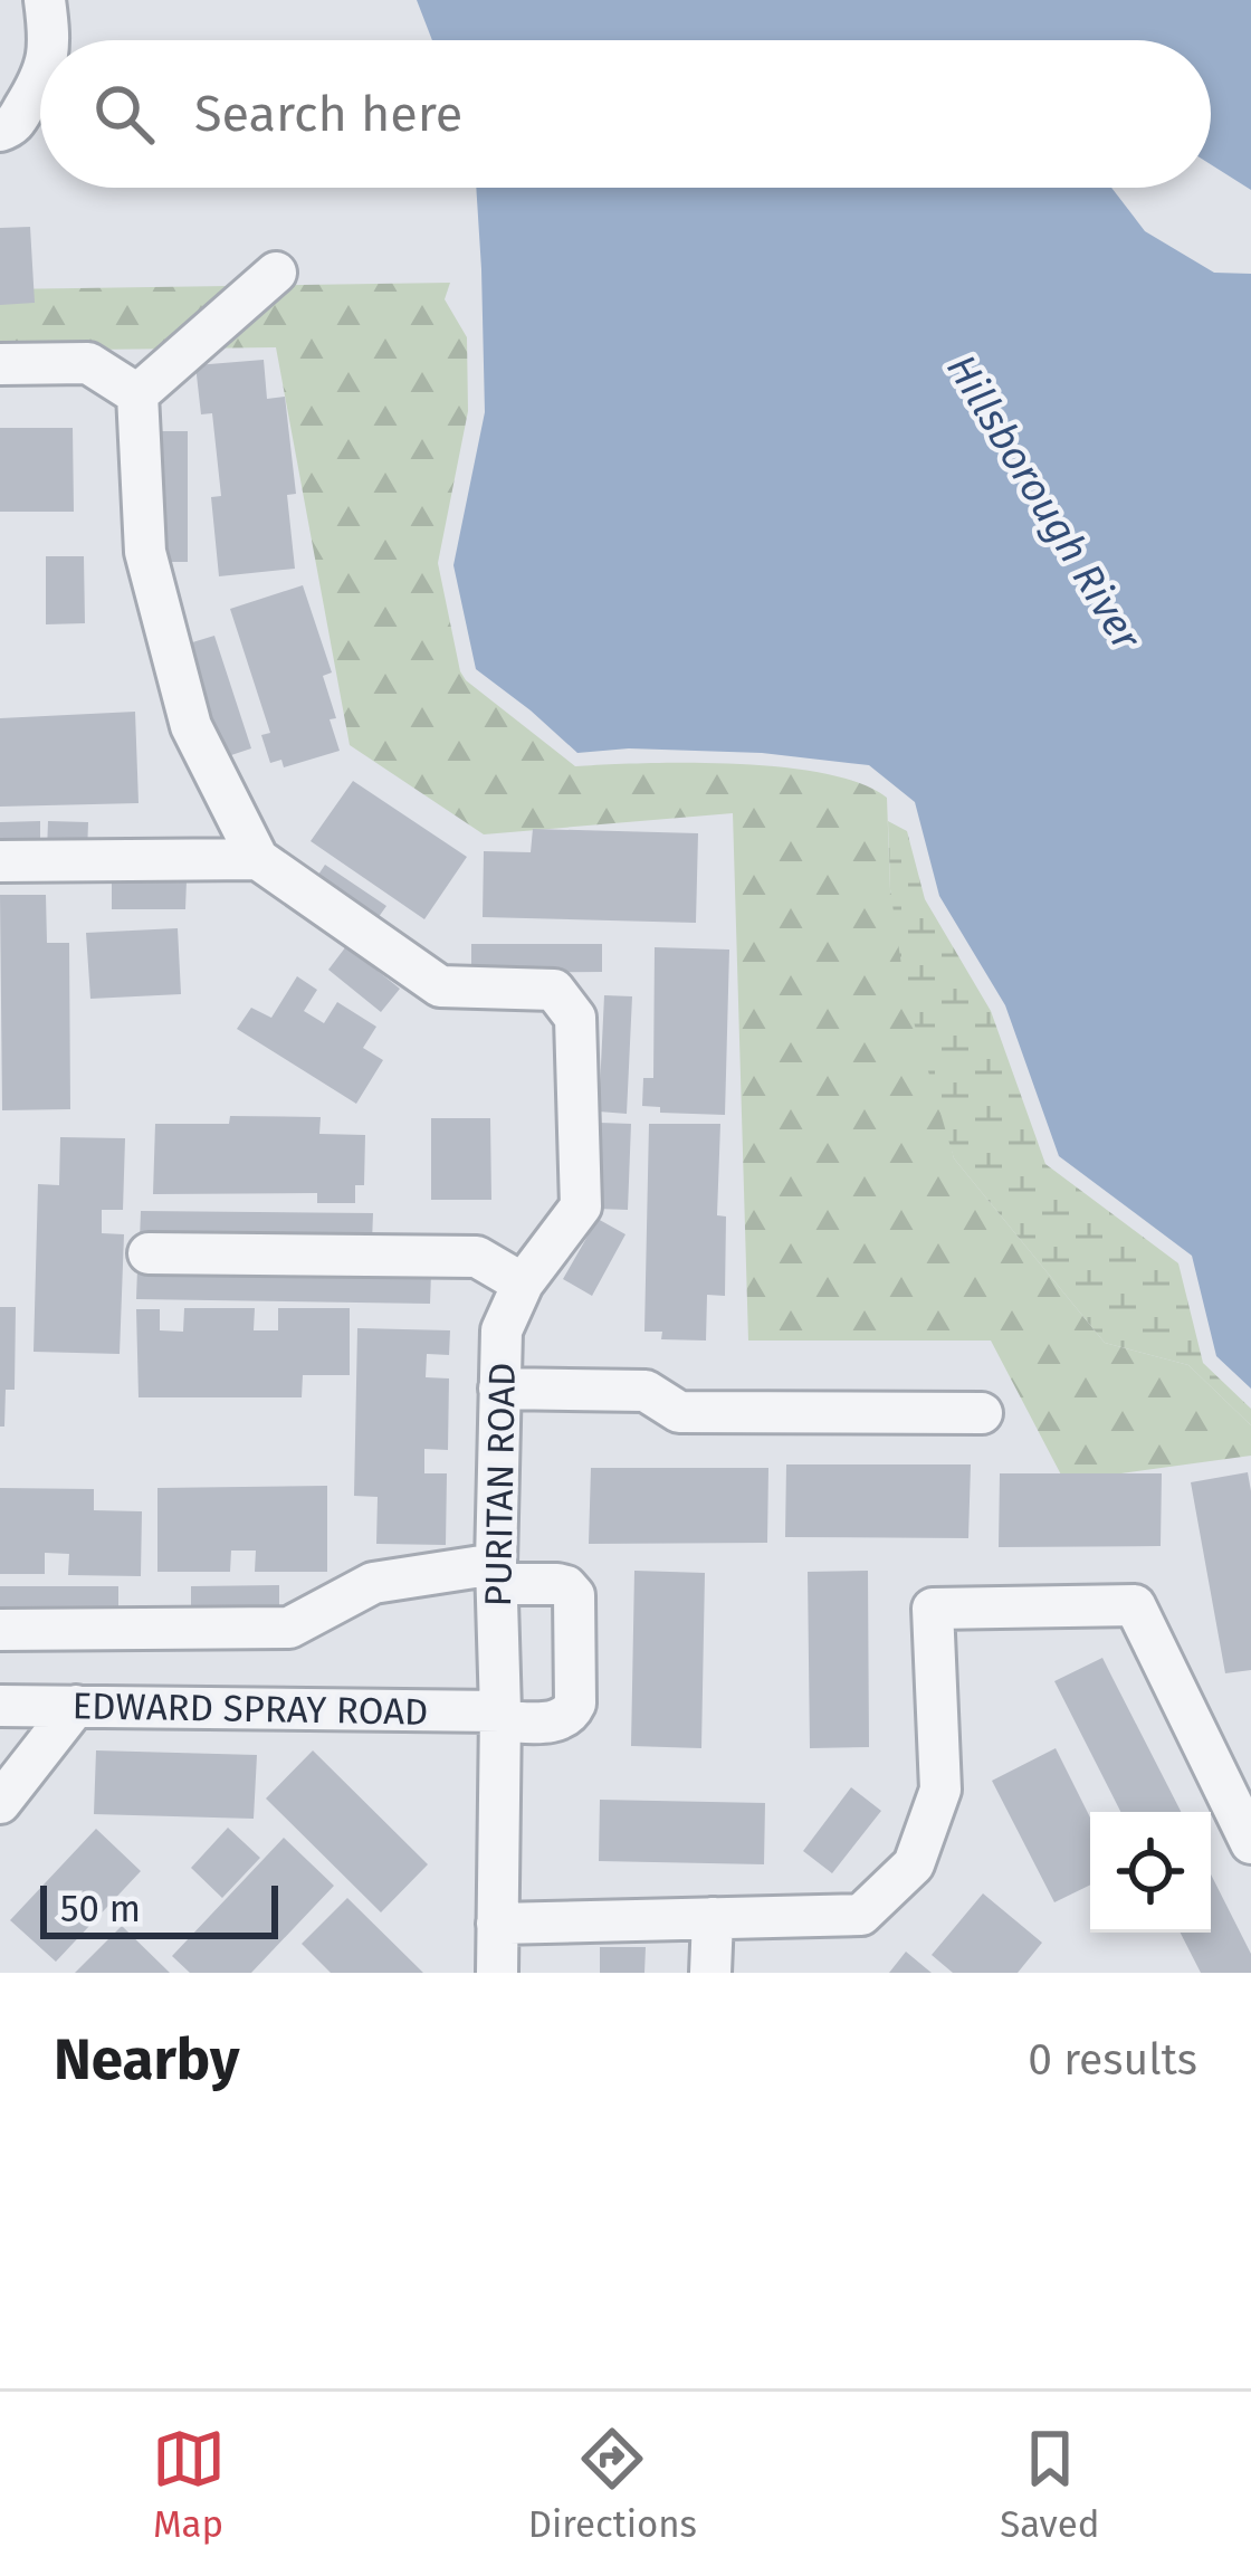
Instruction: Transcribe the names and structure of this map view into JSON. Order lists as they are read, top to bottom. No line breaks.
{"streets":{"street":["PURITAN ROAD","EDWARD SPRAY ROAD"]},"crossings":[["PURITAN ROAD","EDWARD SPRAY ROAD"]],"water":["Hillsborough River"],"scale_bar":"50 m","page":{"search":"Search here","scale":"50 m","heading":["Nearby","0 results"],"nav":["Map","Directions","Saved"]}}
